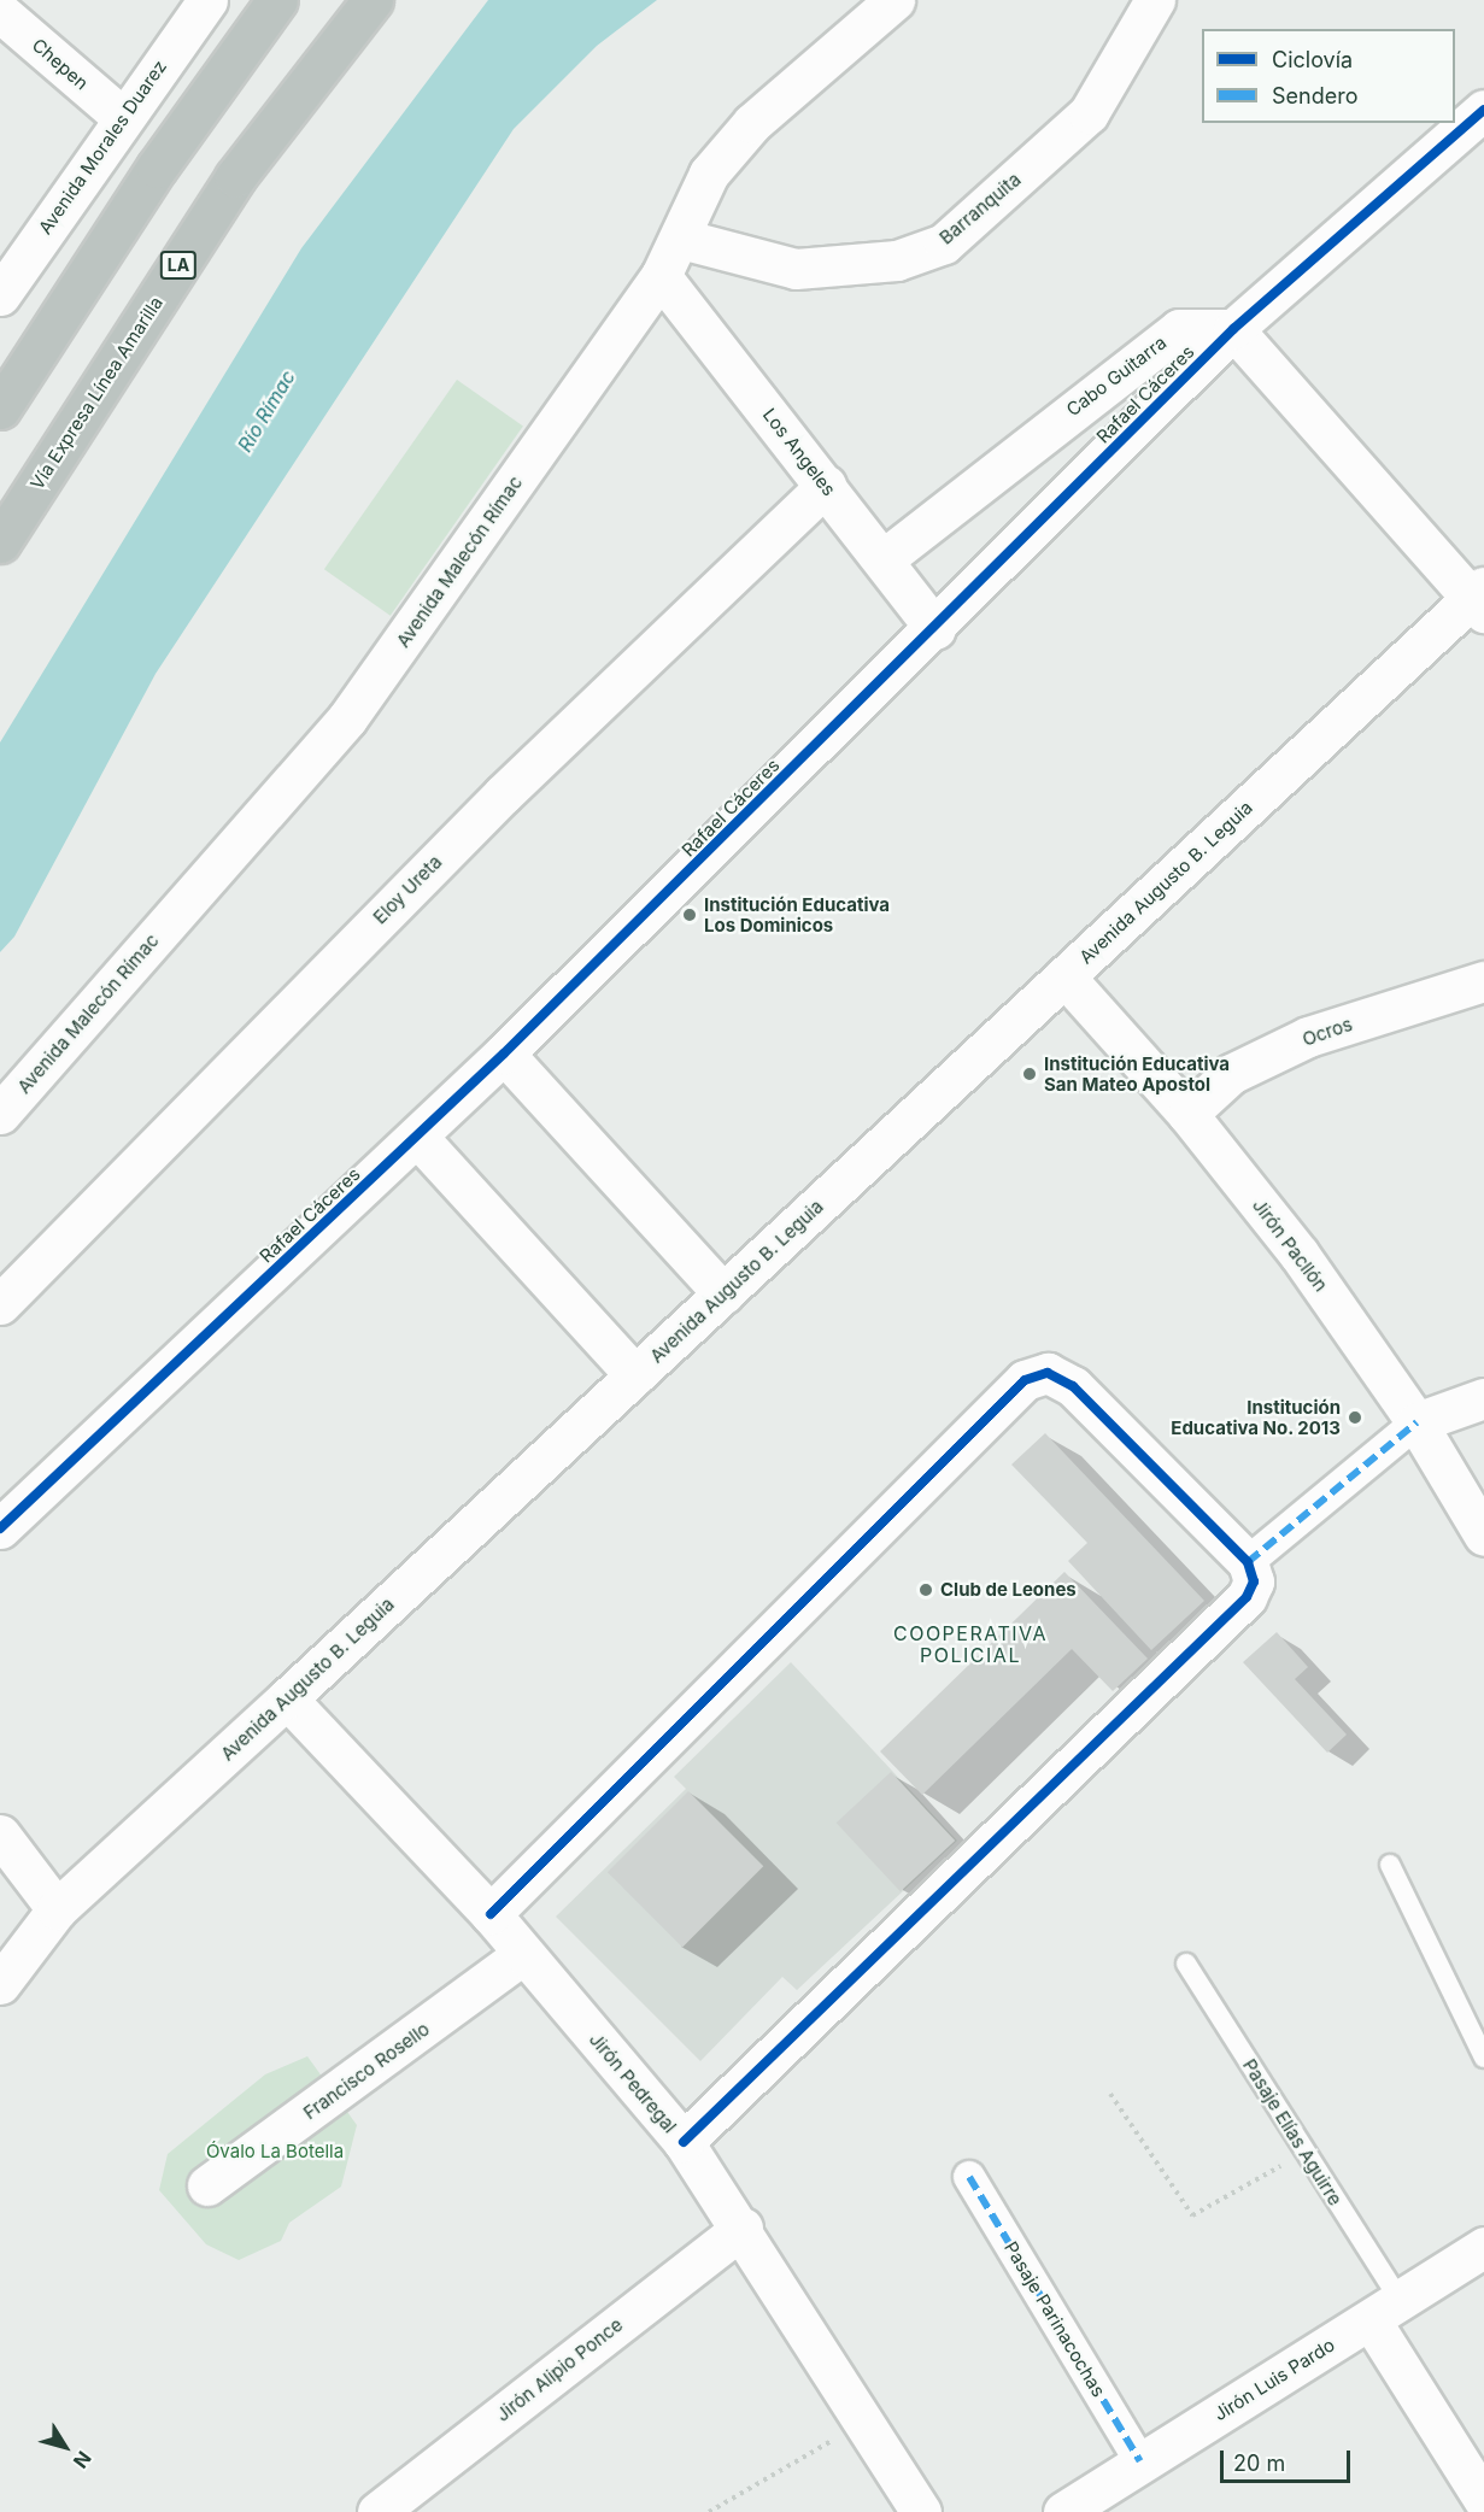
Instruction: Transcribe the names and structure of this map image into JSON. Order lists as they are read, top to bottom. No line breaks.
{"streets":{"highway":["LA","Vía Expresa Línea Amarilla"],"street":["Chepen","Avenida Morales Duarez","Barranquita","Cabo Guitarra","Rafael Cáceres","Los Angeles","Avenida Malecón Rímac","Avenida Augusto B. Leguia","Eloy Ureta","Ocros","Jirón Pacllón","Francisco Rosello","Jirón Pedregal","Pasaje Parinacochas","Jirón Alipio Ponce","Jirón Luis Pardo"],"lane":["Pasaje Elías Aguirre"]},"crossings":[["Chepen","Avenida Morales Duarez"],["Barranquita","Avenida Malecón Rímac"],["Cabo Guitarra","Rafael Cáceres"],["Cabo Guitarra","Los Angeles"],["Rafael Cáceres","Los Angeles"],["Los Angeles","Avenida Malecón Rímac"],["Los Angeles","Eloy Ureta"],["Avenida Augusto B. Leguia","Jirón Pacllón"],["Avenida Augusto B. Leguia","Jirón Pedregal"],["Ocros","Jirón Pacllón"],["Francisco Rosello","Jirón Pedregal"],["Jirón Pedregal","Jirón Alipio Ponce"],["Pasaje Elías Aguirre","Jirón Luis Pardo"],["Pasaje Parinacochas","Jirón Luis Pardo"]],"districts":["COOPERATIVA POLICIAL"],"water":["Río Rímac"],"parks":["Óvalo La Botella"],"places":["Institución Educativa Los Dominicos","Institución Educativa San Mateo Apostol","Institución Educativa No. 2013","Club de Leones"],"legend":["Ciclovía","Sendero"],"scale_bar":"20 m","north":"bottom right"}
